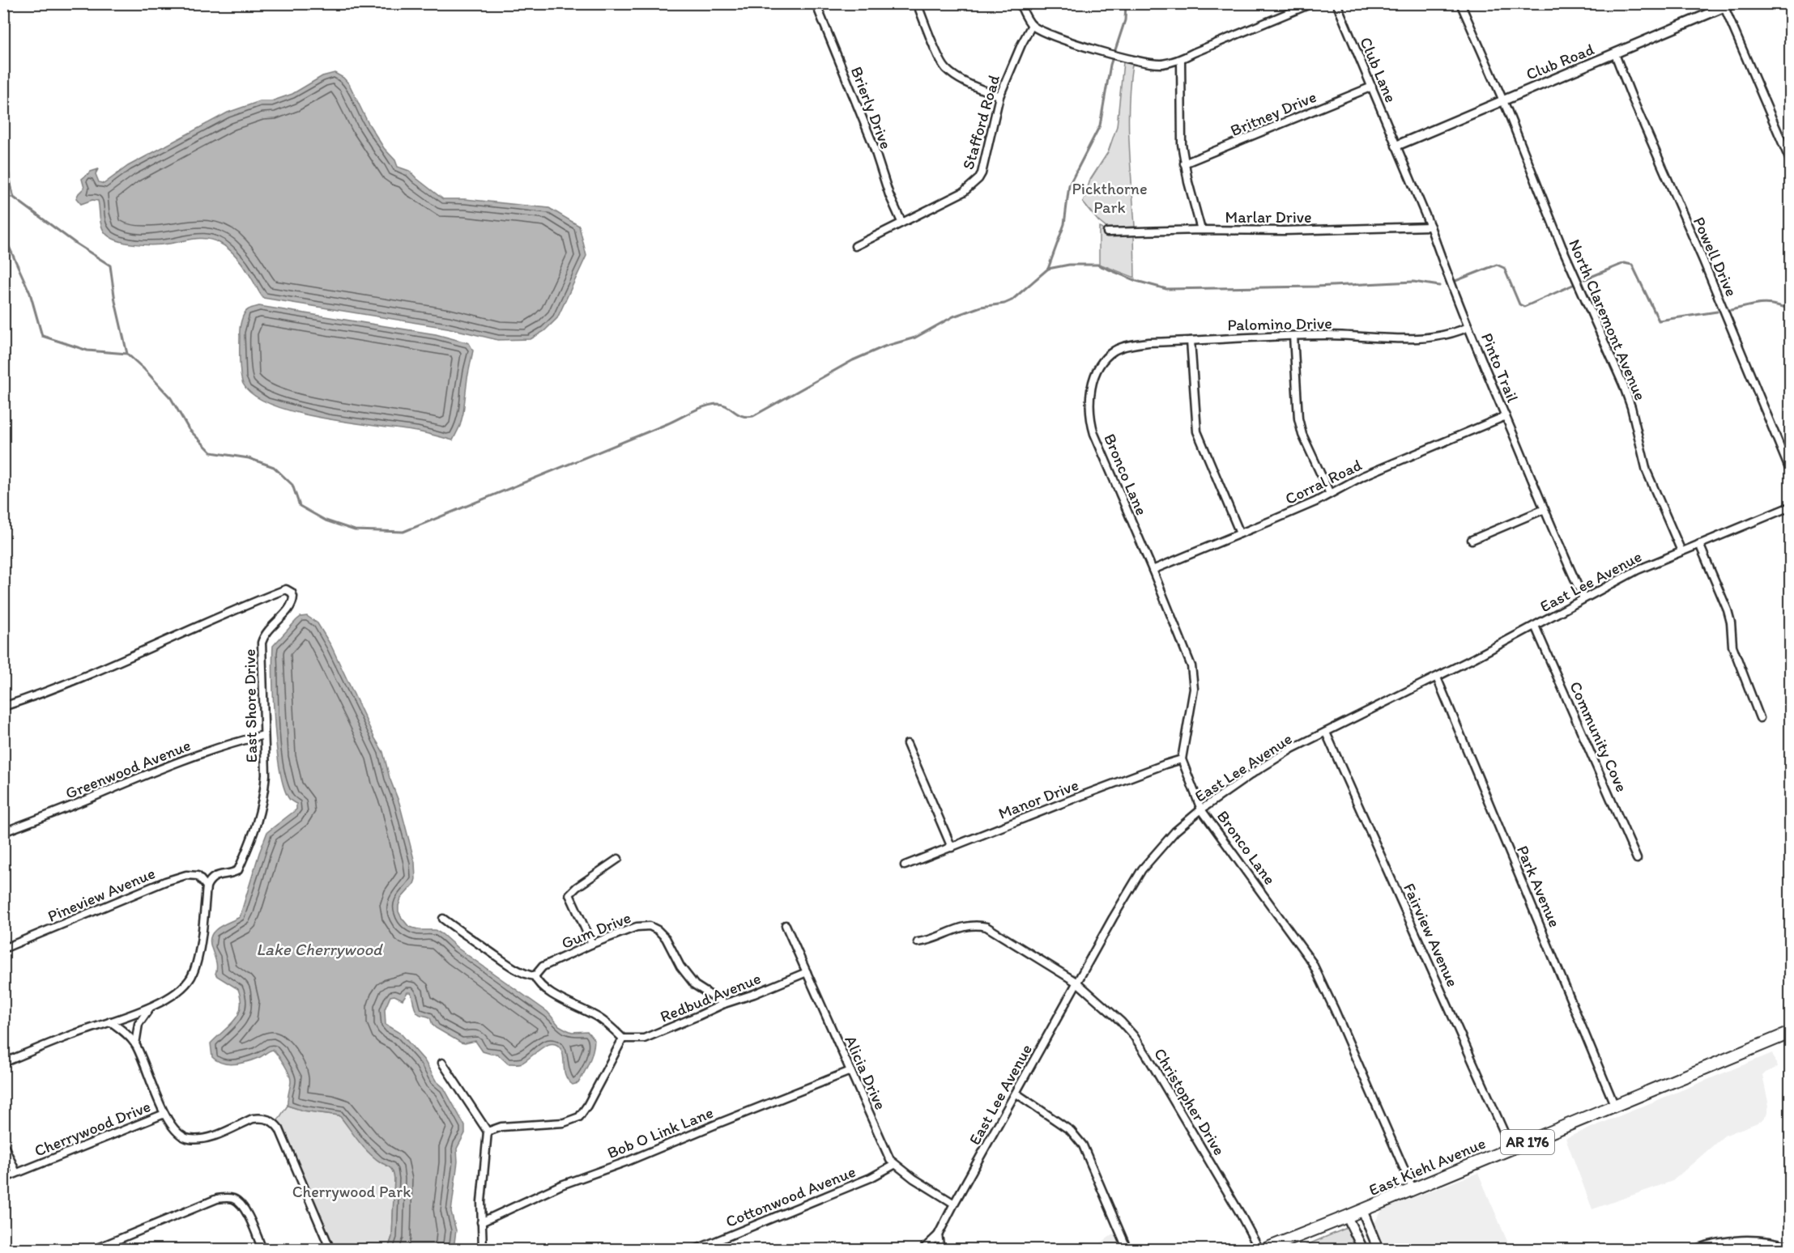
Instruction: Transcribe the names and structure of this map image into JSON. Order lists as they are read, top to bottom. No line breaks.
{"streets":{"main road":["AR 176","East Kiehl Avenue"],"street":["Club Road","Club Lane","Brierly Drive","Britney Drive","Stafford Road","Marlar Drive","Powell Drive","North Claremont Avenue","Palomino Drive","Pinto Trail","Bronco Lane","Corral Road","East Lee Avenue","East Shore Drive","Community Cove","Greenwood Avenue","Manor Drive","Park Avenue","Pineview Avenue","Gum Drive","Fairview Avenue","Redbud Avenue","Alicia Drive","Christopher Drive","Cherrywood Drive","Bob O Link Lane","Cottonwood Avenue"]},"crossings":[["Club Road","Club Lane"],["Club Road","Powell Drive"],["Club Road","North Claremont Avenue"],["Club Road","Pinto Trail"],["Club Lane","Britney Drive"],["Club Lane","Pinto Trail"],["Brierly Drive","Stafford Road"],["Marlar Drive","Pinto Trail"],["North Claremont Avenue","East Lee Avenue"],["Palomino Drive","Pinto Trail"],["Palomino Drive","Bronco Lane"],["Pinto Trail","Corral Road"],["Pinto Trail","East Lee Avenue"],["Bronco Lane","Corral Road"],["Bronco Lane","East Lee Avenue"],["Bronco Lane","Manor Drive"],["Bronco Lane","East Kiehl Avenue"],["East Lee Avenue","Community Cove"],["East Lee Avenue","Park Avenue"],["East Lee Avenue","Fairview Avenue"],["East Lee Avenue","Alicia Drive"],["East Lee Avenue","Christopher Drive"],["East Shore Drive","Greenwood Avenue"],["East Shore Drive","Pineview Avenue"],["Park Avenue","East Kiehl Avenue"],["Gum Drive","Redbud Avenue"],["Fairview Avenue","East Kiehl Avenue"],["Redbud Avenue","Alicia Drive"],["Alicia Drive","Bob O Link Lane"],["Alicia Drive","Cottonwood Avenue"]],"water":["Lake Cherrywood"],"parks":["Pickthorne Park","Cherrywood Park"]}
